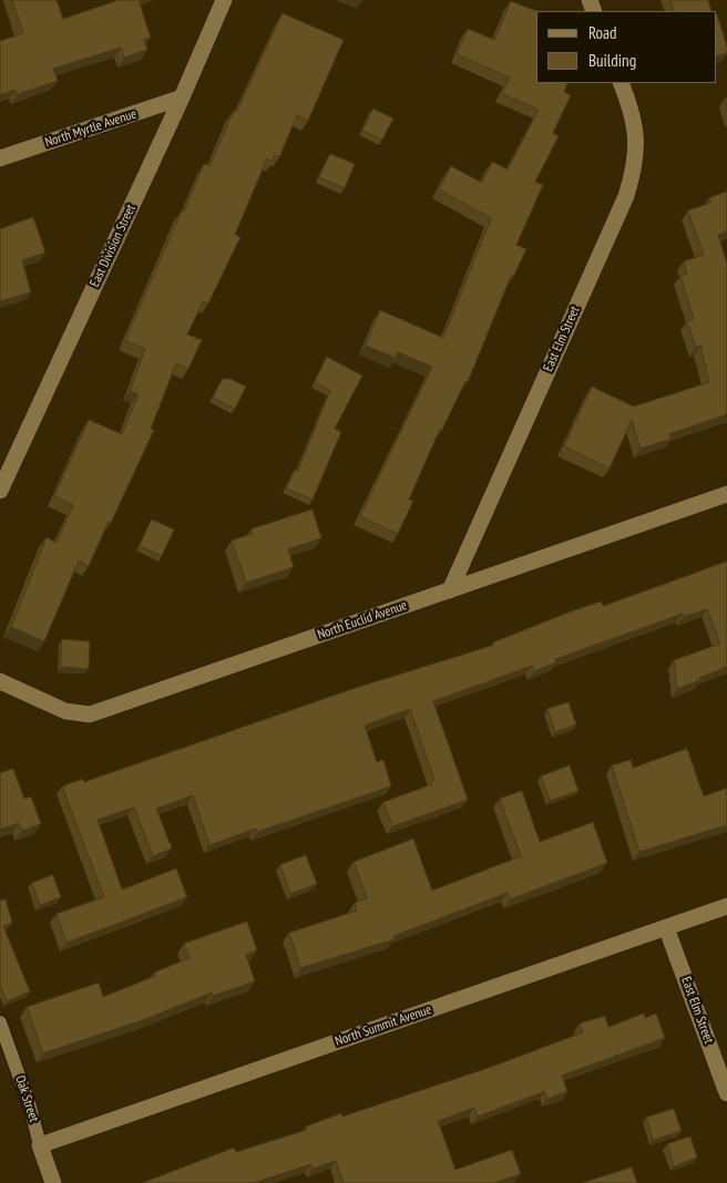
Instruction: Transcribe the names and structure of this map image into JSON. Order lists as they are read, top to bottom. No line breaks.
{"streets":{"street":["North Myrtle Avenue","East Division Street","East Elm Street","North Euclid Avenue","North Summit Avenue"],"lane":["Oak Street"]},"crossings":[["North Myrtle Avenue","East Division Street"],["East Elm Street","North Euclid Avenue"],["East Elm Street","North Summit Avenue"],["North Summit Avenue","Oak Street"]],"legend":["Road","Building"]}
